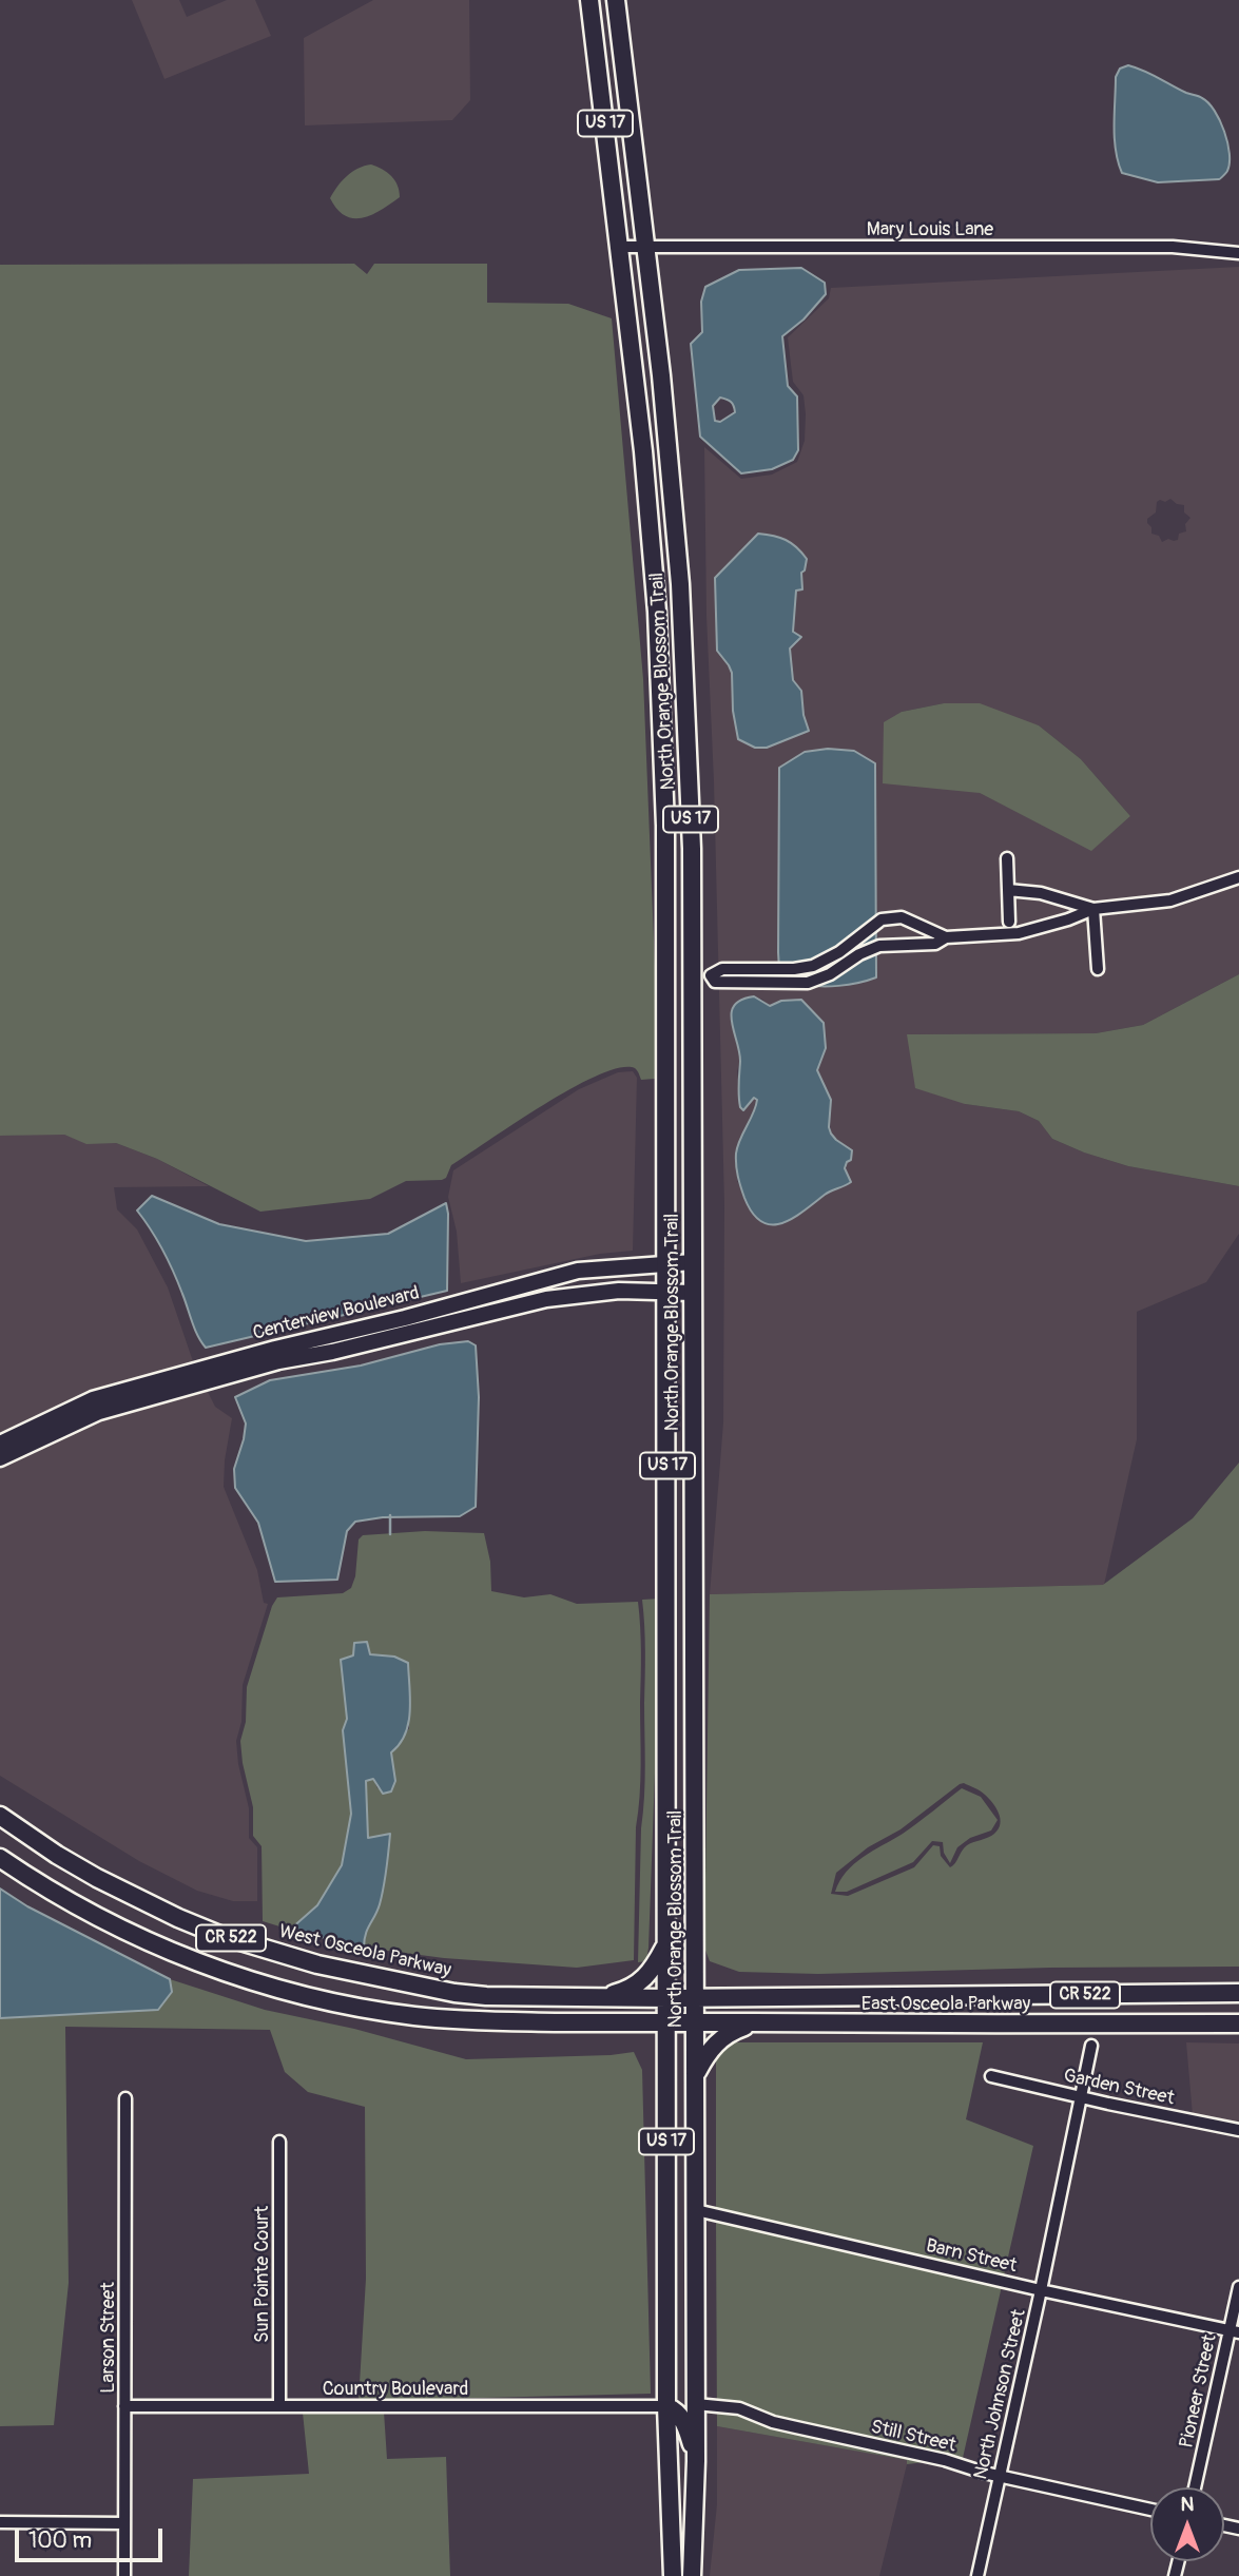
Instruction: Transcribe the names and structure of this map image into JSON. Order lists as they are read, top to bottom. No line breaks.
{"streets":{"main road":["US 17","North Orange Blossom Trail","CR 522","West Osceola Parkway","East Osceola Parkway"],"street":["Mary Louis Lane","Centerview Boulevard","Garden Street","Barn Street","Sun Pointe Court","Larson Street","Country Boulevard","Pioneer Street","North Johnson Street","Still Street"]},"crossings":[["US 17","Mary Louis Lane"],["US 17","North Orange Blossom Trail"],["Mary Louis Lane","North Orange Blossom Trail"],["North Orange Blossom Trail","Centerview Boulevard"],["North Orange Blossom Trail","CR 522"],["North Orange Blossom Trail","West Osceola Parkway"],["North Orange Blossom Trail","East Osceola Parkway"],["North Orange Blossom Trail","Barn Street"],["North Orange Blossom Trail","Country Boulevard"],["North Orange Blossom Trail","Still Street"],["CR 522","West Osceola Parkway"],["CR 522","East Osceola Parkway"],["Garden Street","North Johnson Street"],["Barn Street","Pioneer Street"],["Barn Street","North Johnson Street"],["Sun Pointe Court","Country Boulevard"],["Larson Street","Country Boulevard"],["North Johnson Street","Still Street"]],"scale_bar":"100 m","north":"top"}
